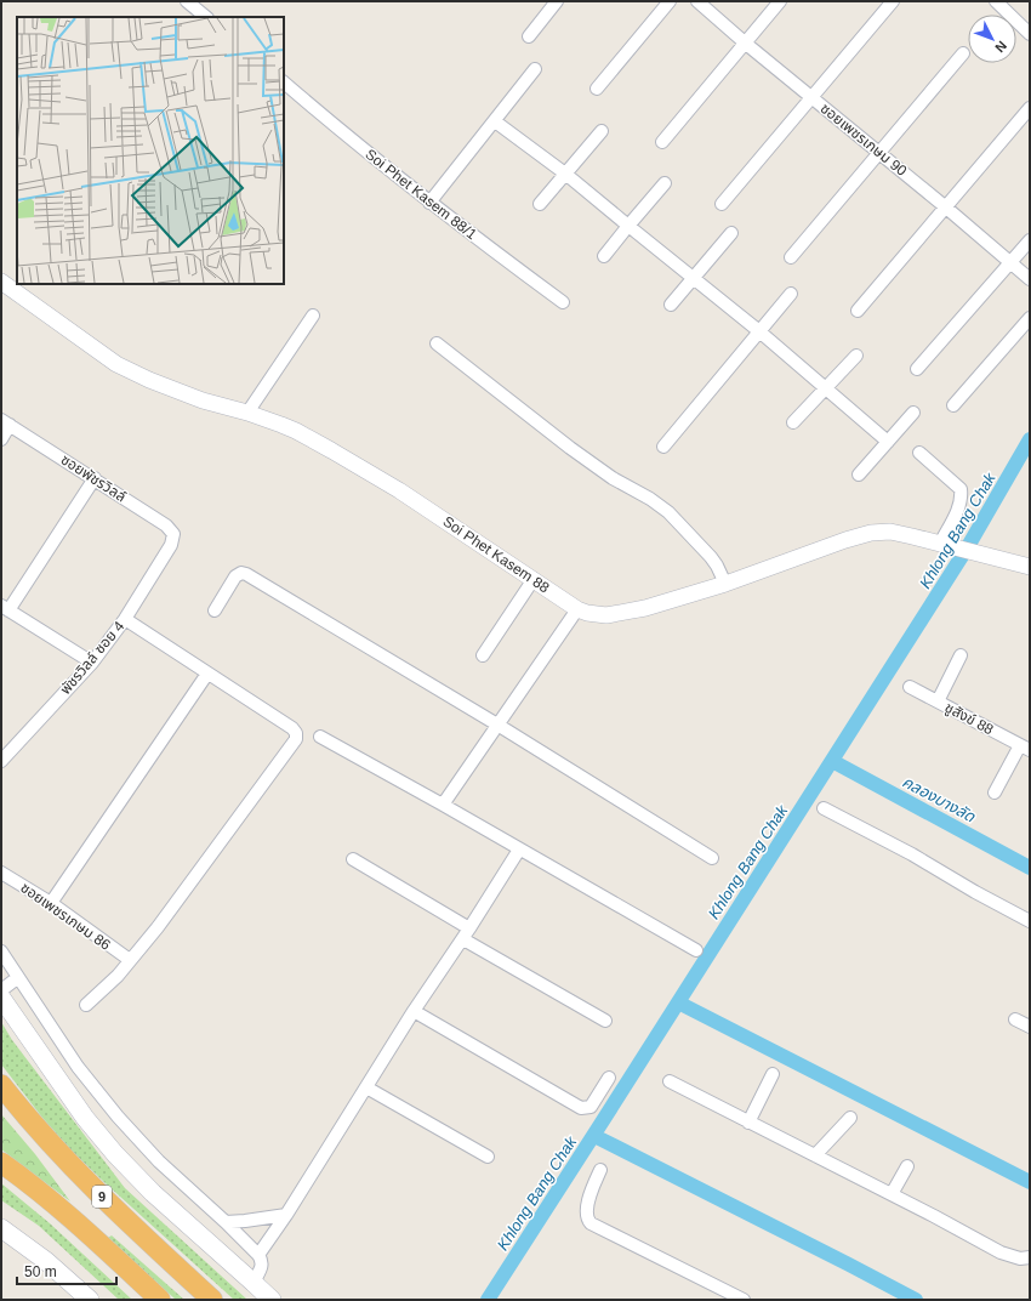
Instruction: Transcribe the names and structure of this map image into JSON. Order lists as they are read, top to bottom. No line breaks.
{"streets":{"highway":["9"],"street":["ซอยเพชรเกษม 90","Soi Phet Kasem 88/1","ซอยพัชรวิลล์","Soi Phet Kasem 88","พัชรวิลล์ ซอย 4","ชูสังข์ 88","ซอยเพชรเกษม 86"]},"crossings":[["ซอยพัชรวิลล์","พัชรวิลล์ ซอย 4"]],"water":["Khlong Bang Chak","คลองบางลัด"],"scale_bar":"50 m","north":"bottom right"}
